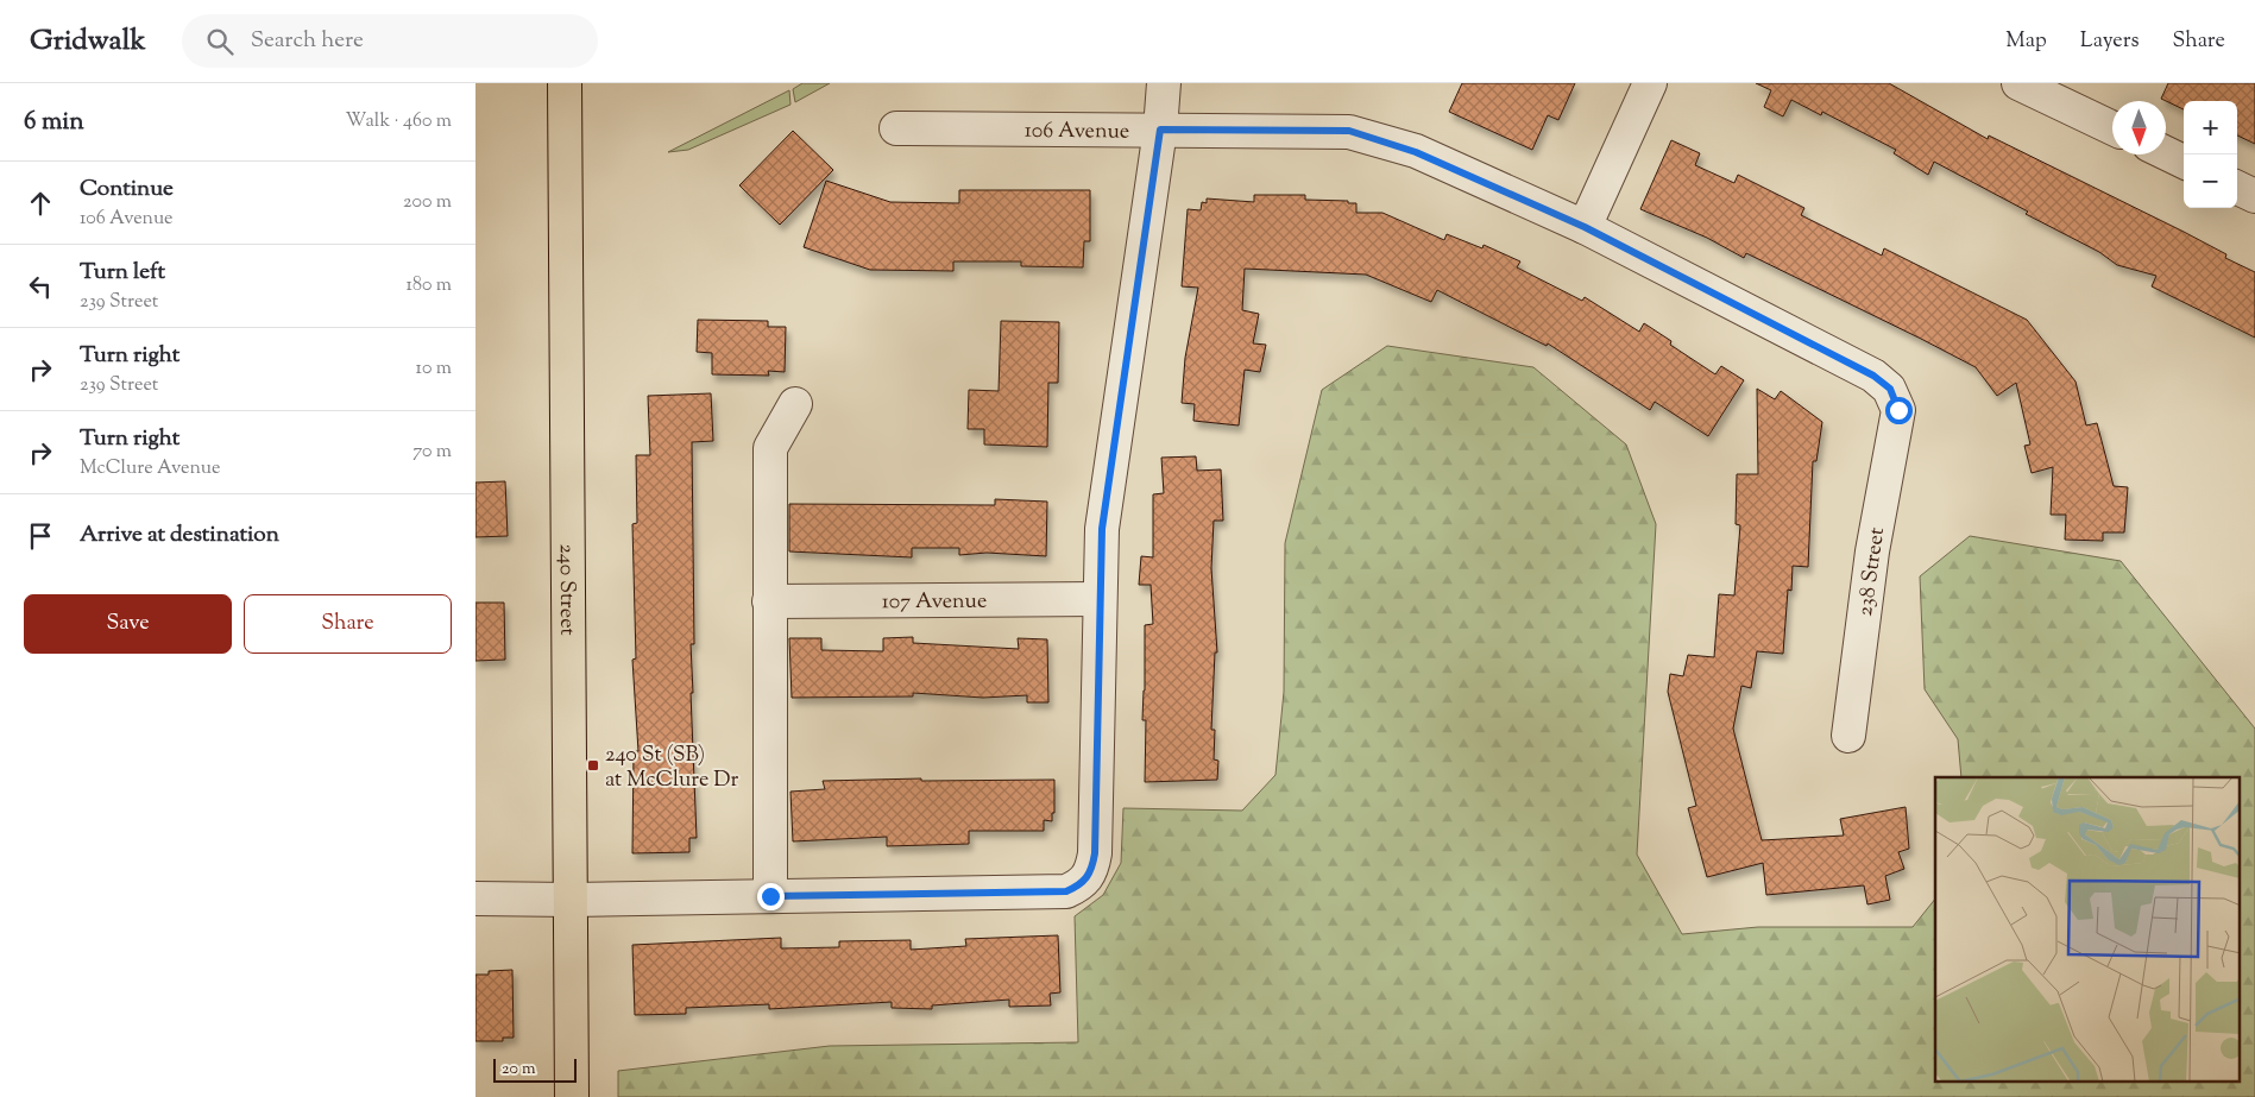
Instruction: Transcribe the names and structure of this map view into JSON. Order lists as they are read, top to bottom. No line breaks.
{"streets":{"main road":["240 Street"],"street":["106 Avenue","238 Street","107 Avenue"]},"crossings":[["106 Avenue","238 Street"]],"places":{"transit":["240 St (SB) at McClure Dr"]},"scale_bar":"20 m","north":"bottom","page":{"header":"Gridwalk","search":"Search here","nav":["Map","Layers","Share"],"heading":["6 min","Walk · 460 m"],"map_buttons":["+","−"],"list":[["Continue","106 Avenue","200 m"],["Turn left","239 Street","180 m"],["Turn right","239 Street","10 m"],["Turn right","McClure Avenue","70 m"],"Arrive at destination"],"buttons":["Save","Share"],"scale":"20 m"}}
